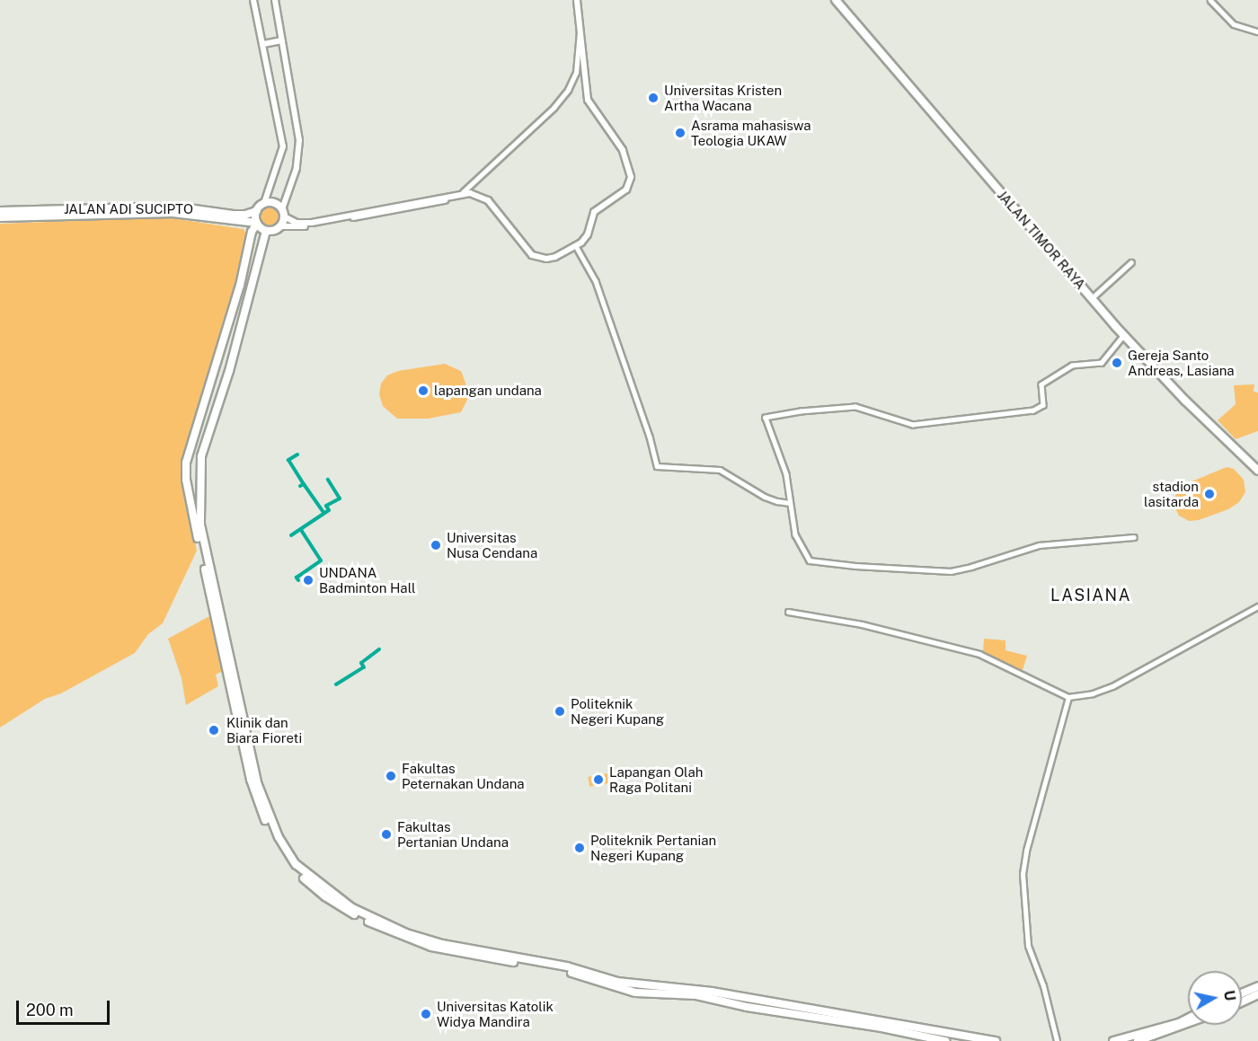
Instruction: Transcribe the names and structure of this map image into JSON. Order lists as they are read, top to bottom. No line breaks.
{"streets":{"highway":["JALAN ADI SUCIPTO","JALAN TIMOR RAYA"]},"districts":["LASIANA"],"places":["Universitas Kristen Artha Wacana","Asrama mahasiswa Teologia UKAW","Gereja Santo Andreas, Lasiana","lapangan undana","stadion lasitarda","Universitas Nusa Cendana","UNDANA Badminton Hall","Politeknik Negeri Kupang","Klinik dan Biara Fioreti","Fakultas Peternakan Undana","Lapangan Olah Raga Politani","Fakultas Pertanian Undana","Politeknik Pertanian Negeri Kupang","Universitas Katolik Widya Mandira"],"scale_bar":"200 m","north":"right"}
